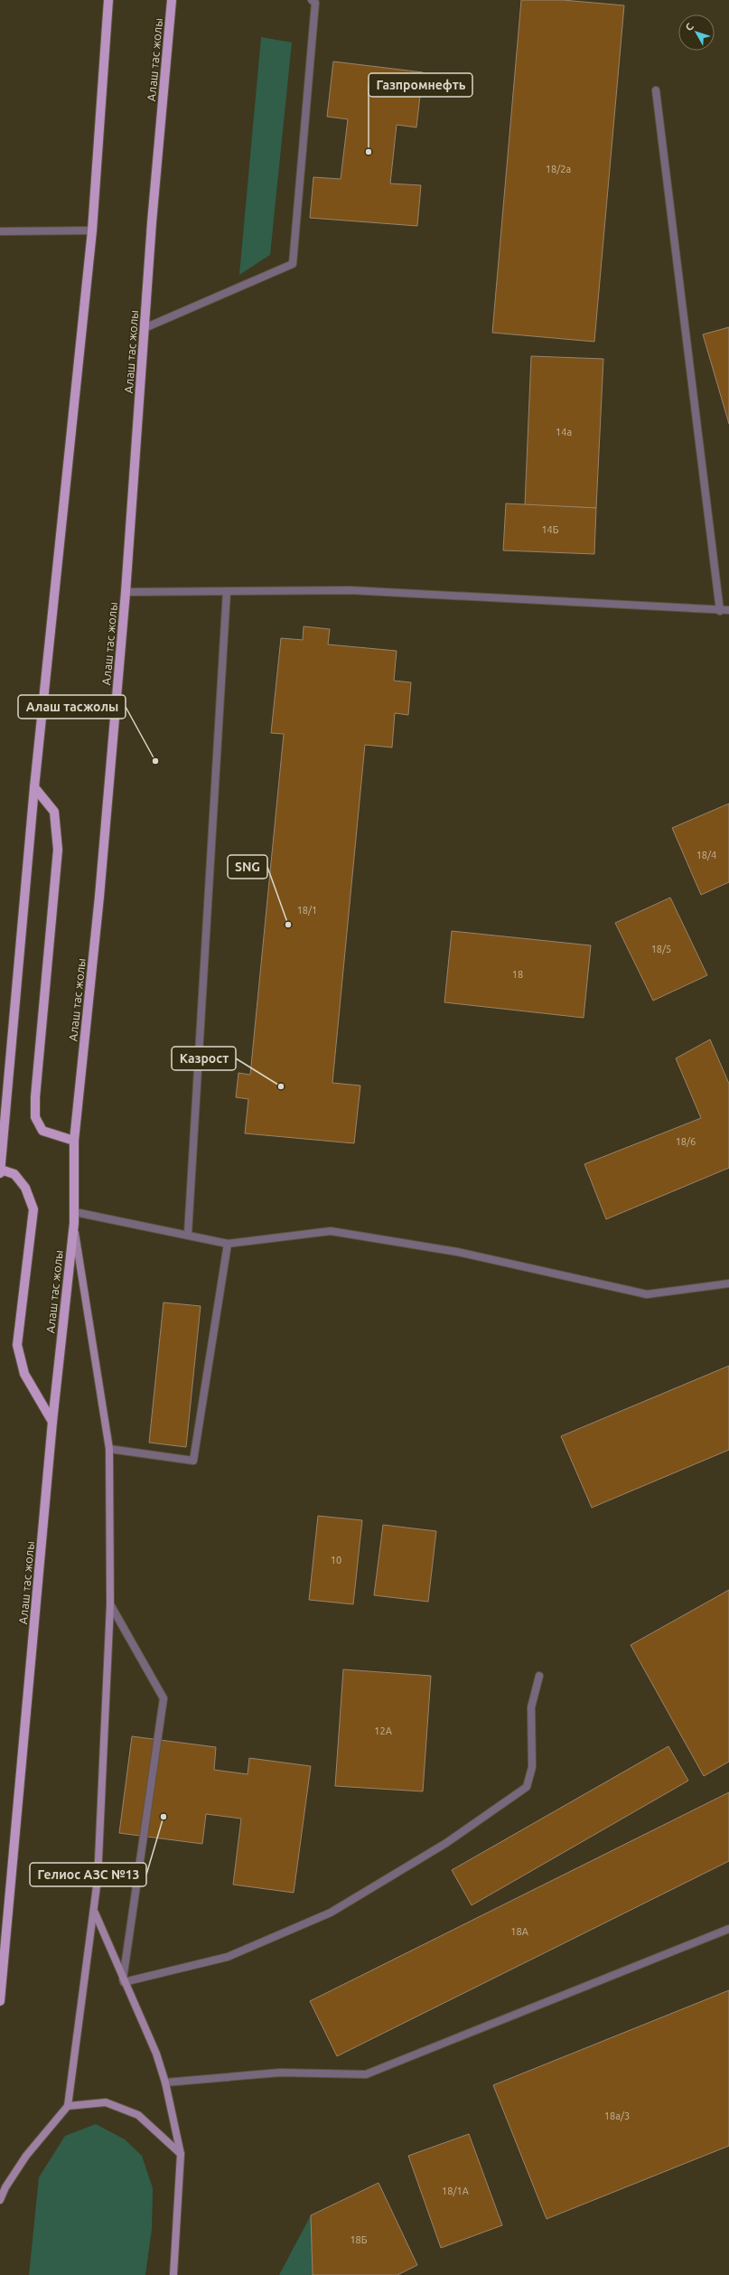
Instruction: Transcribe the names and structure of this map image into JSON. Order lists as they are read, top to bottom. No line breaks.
{"streets":{"main road":["Алаш тас жолы"]},"places":["Газпромнефть","Алаш тасжолы","SNG","Казрост","Гелиос АЗС №13"],"house_numbers":["18/2а","14а","14Б","18/4","18/1","18/5","18","18/6","10","12А","18А","18а/3","18/1А","18Б"],"north":"top left"}
